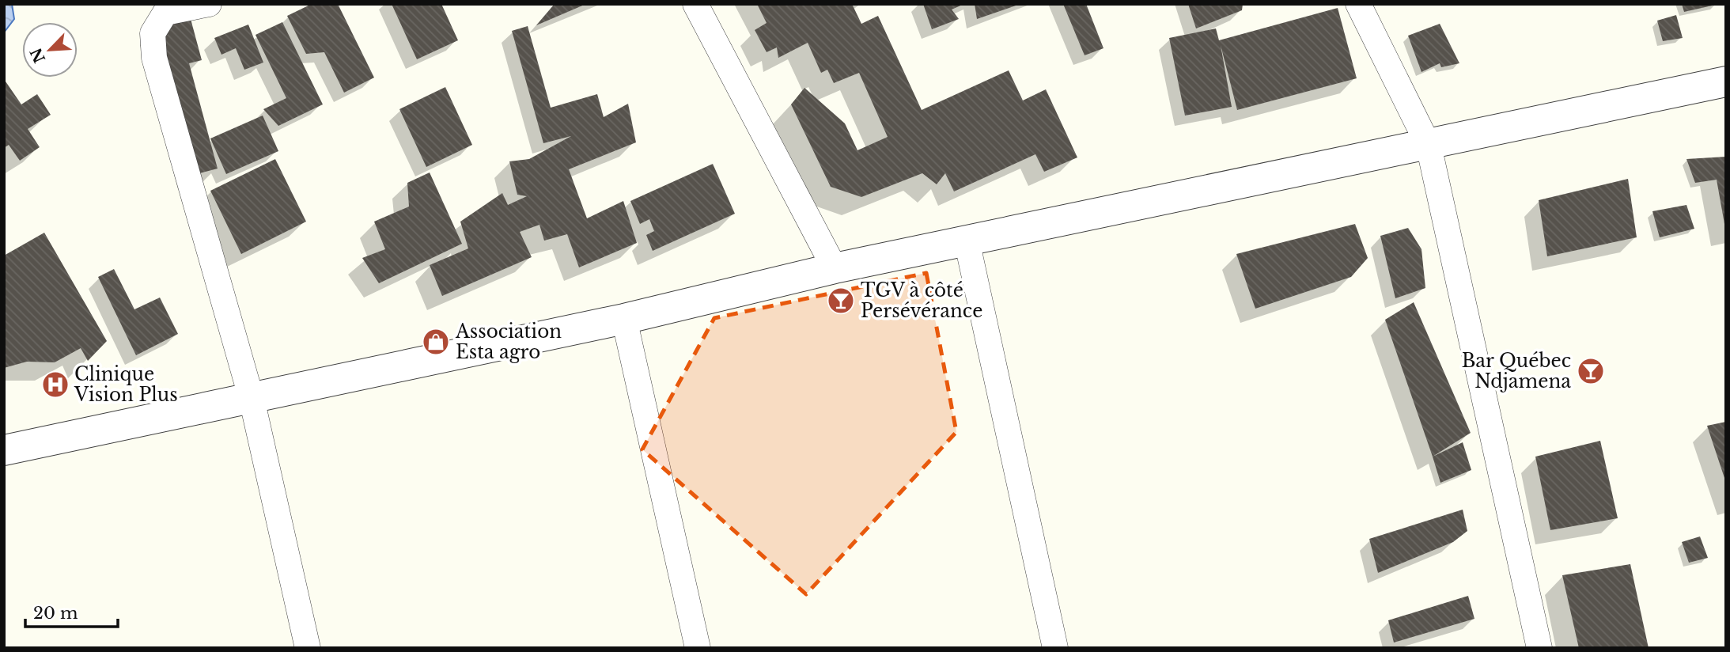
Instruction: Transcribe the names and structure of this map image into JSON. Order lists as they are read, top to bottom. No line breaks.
{"places":{"bar":["TGV à côté Persévérance","Bar Québec Ndjamena"],"shop":["Association Esta agro"],"hospital":["Clinique Vision Plus"]},"scale_bar":"20 m","north":"bottom left"}
